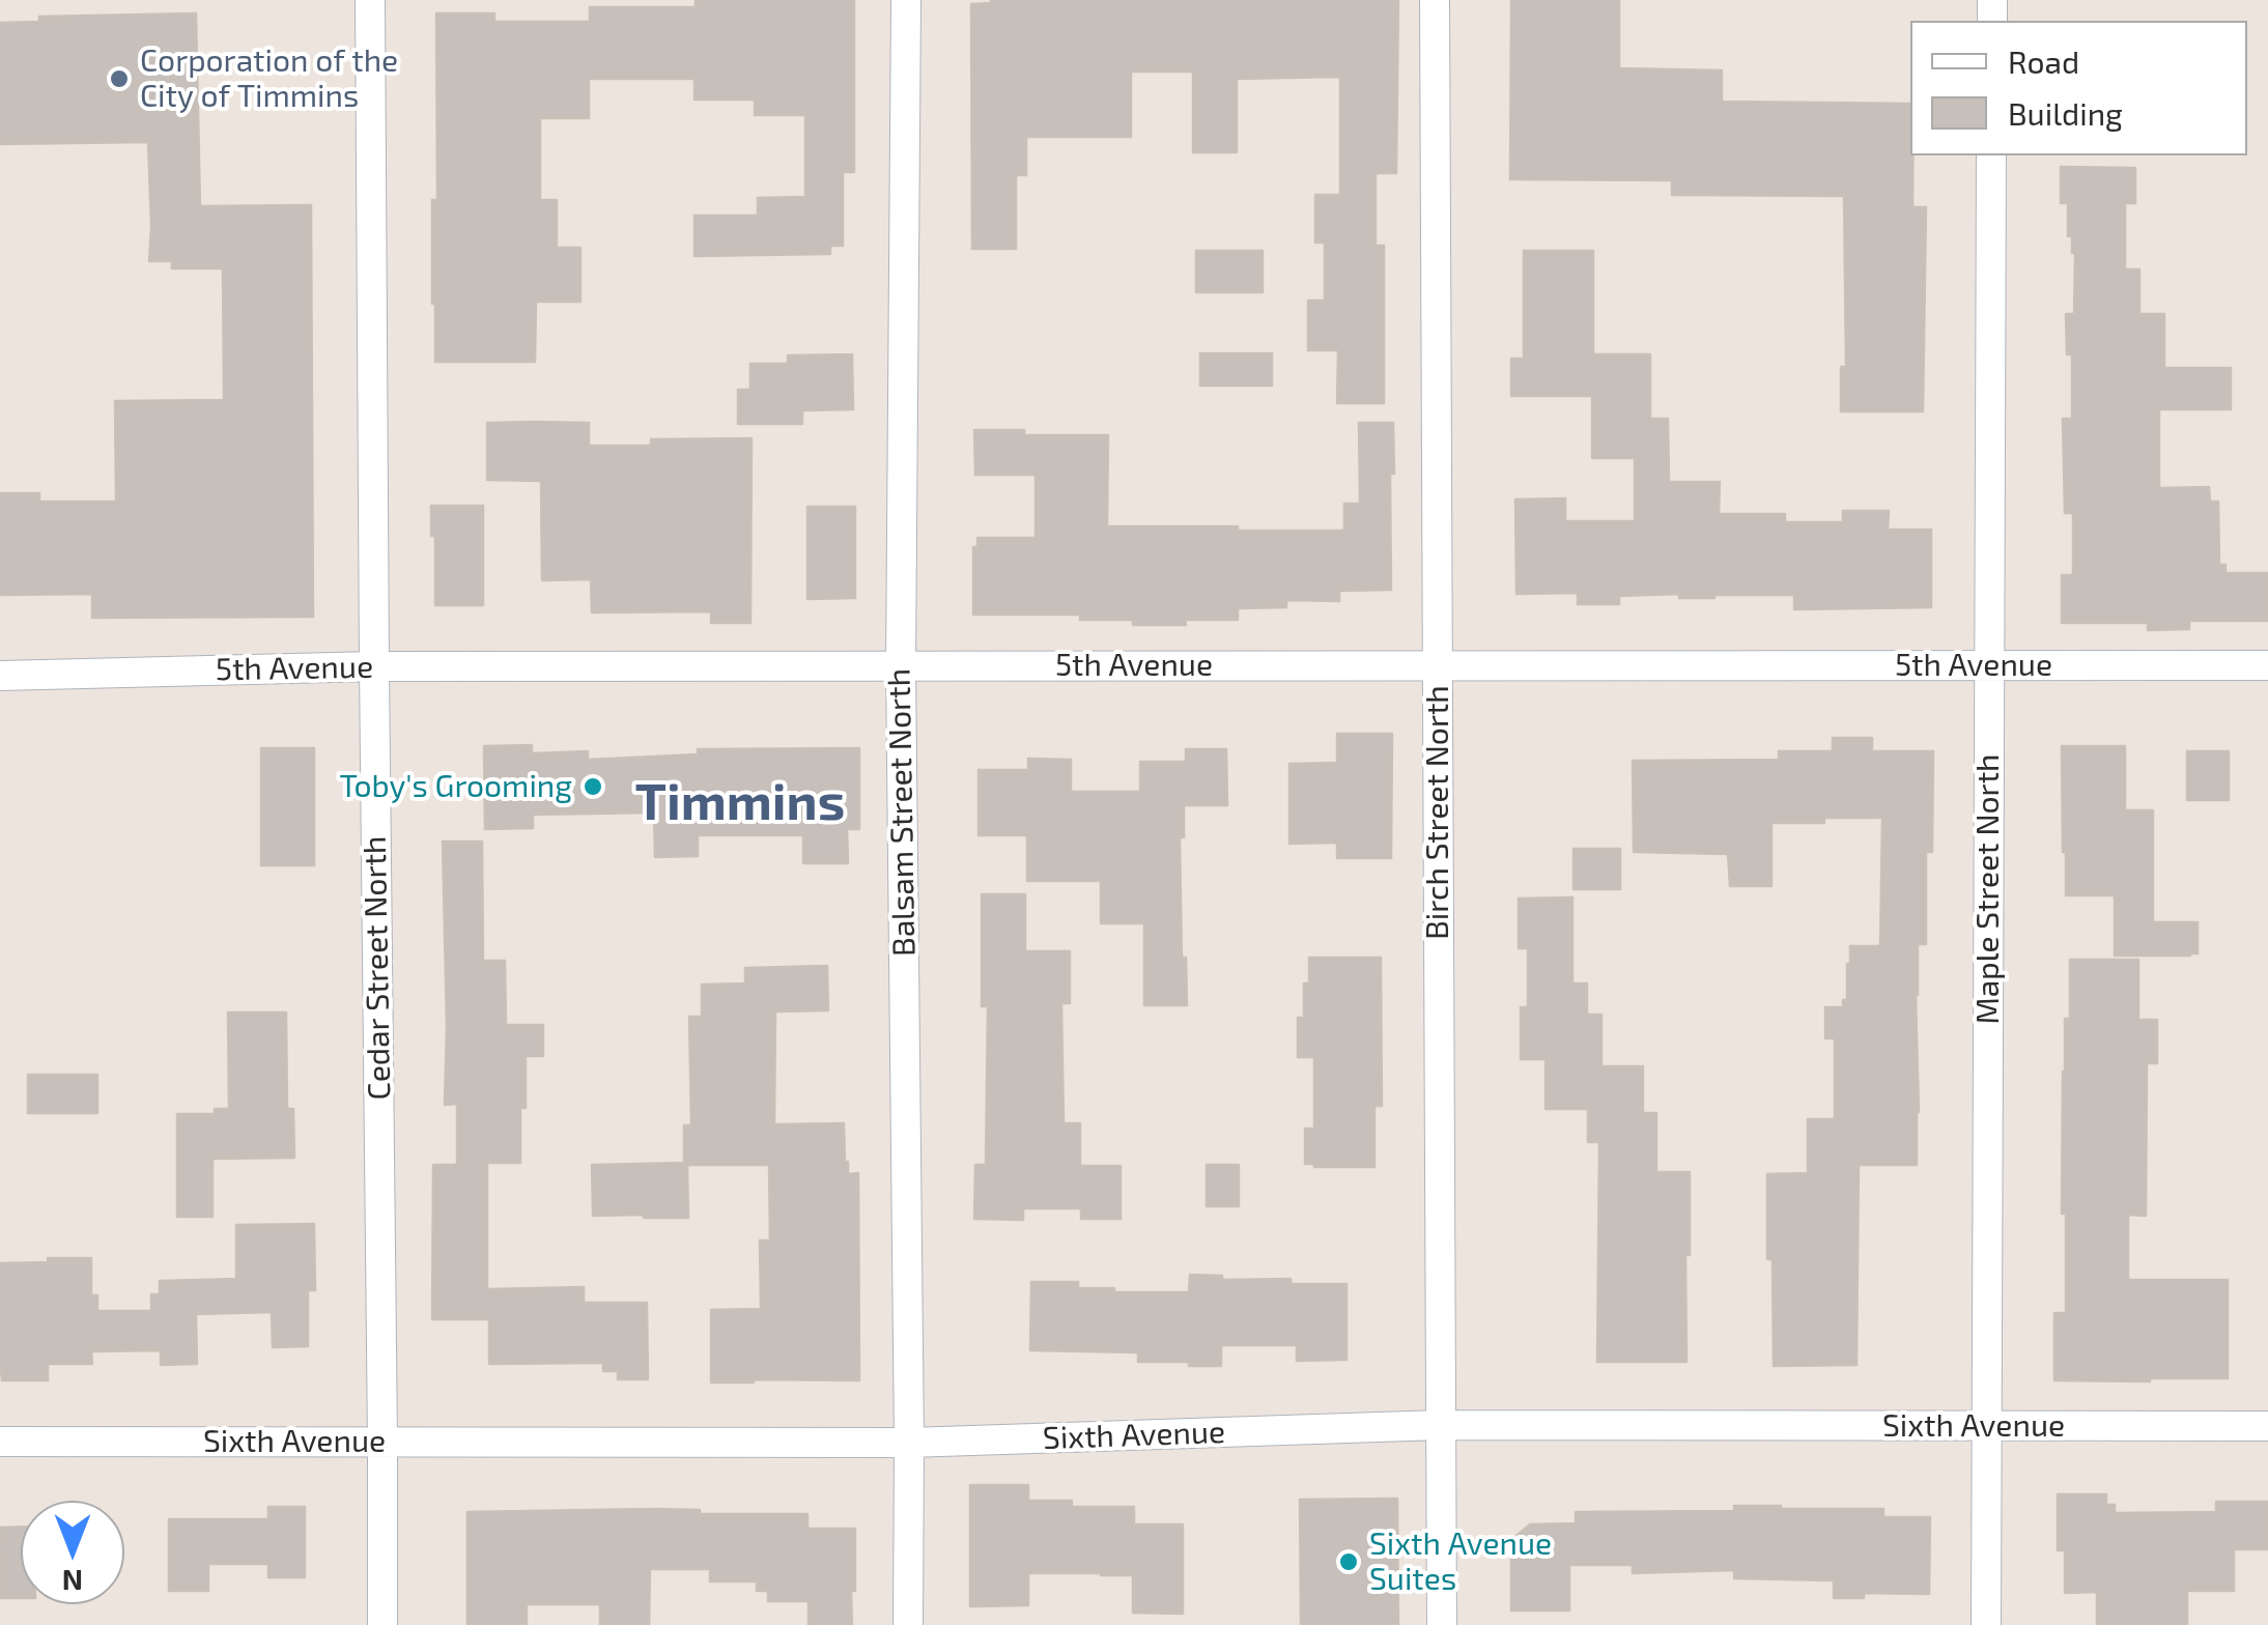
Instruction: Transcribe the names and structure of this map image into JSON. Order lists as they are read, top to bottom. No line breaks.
{"streets":{"street":["5th Avenue","Balsam Street North","Birch Street North","Maple Street North","Cedar Street North","Sixth Avenue"]},"crossings":[["5th Avenue","Balsam Street North"],["5th Avenue","Birch Street North"],["5th Avenue","Maple Street North"],["5th Avenue","Cedar Street North"],["Balsam Street North","Sixth Avenue"],["Birch Street North","Sixth Avenue"],["Maple Street North","Sixth Avenue"],["Cedar Street North","Sixth Avenue"]],"districts":["Timmins"],"places":["Corporation of the City of Timmins","Toby's Grooming","Sixth Avenue Suites"],"legend":["Road","Building"],"north":"bottom"}
